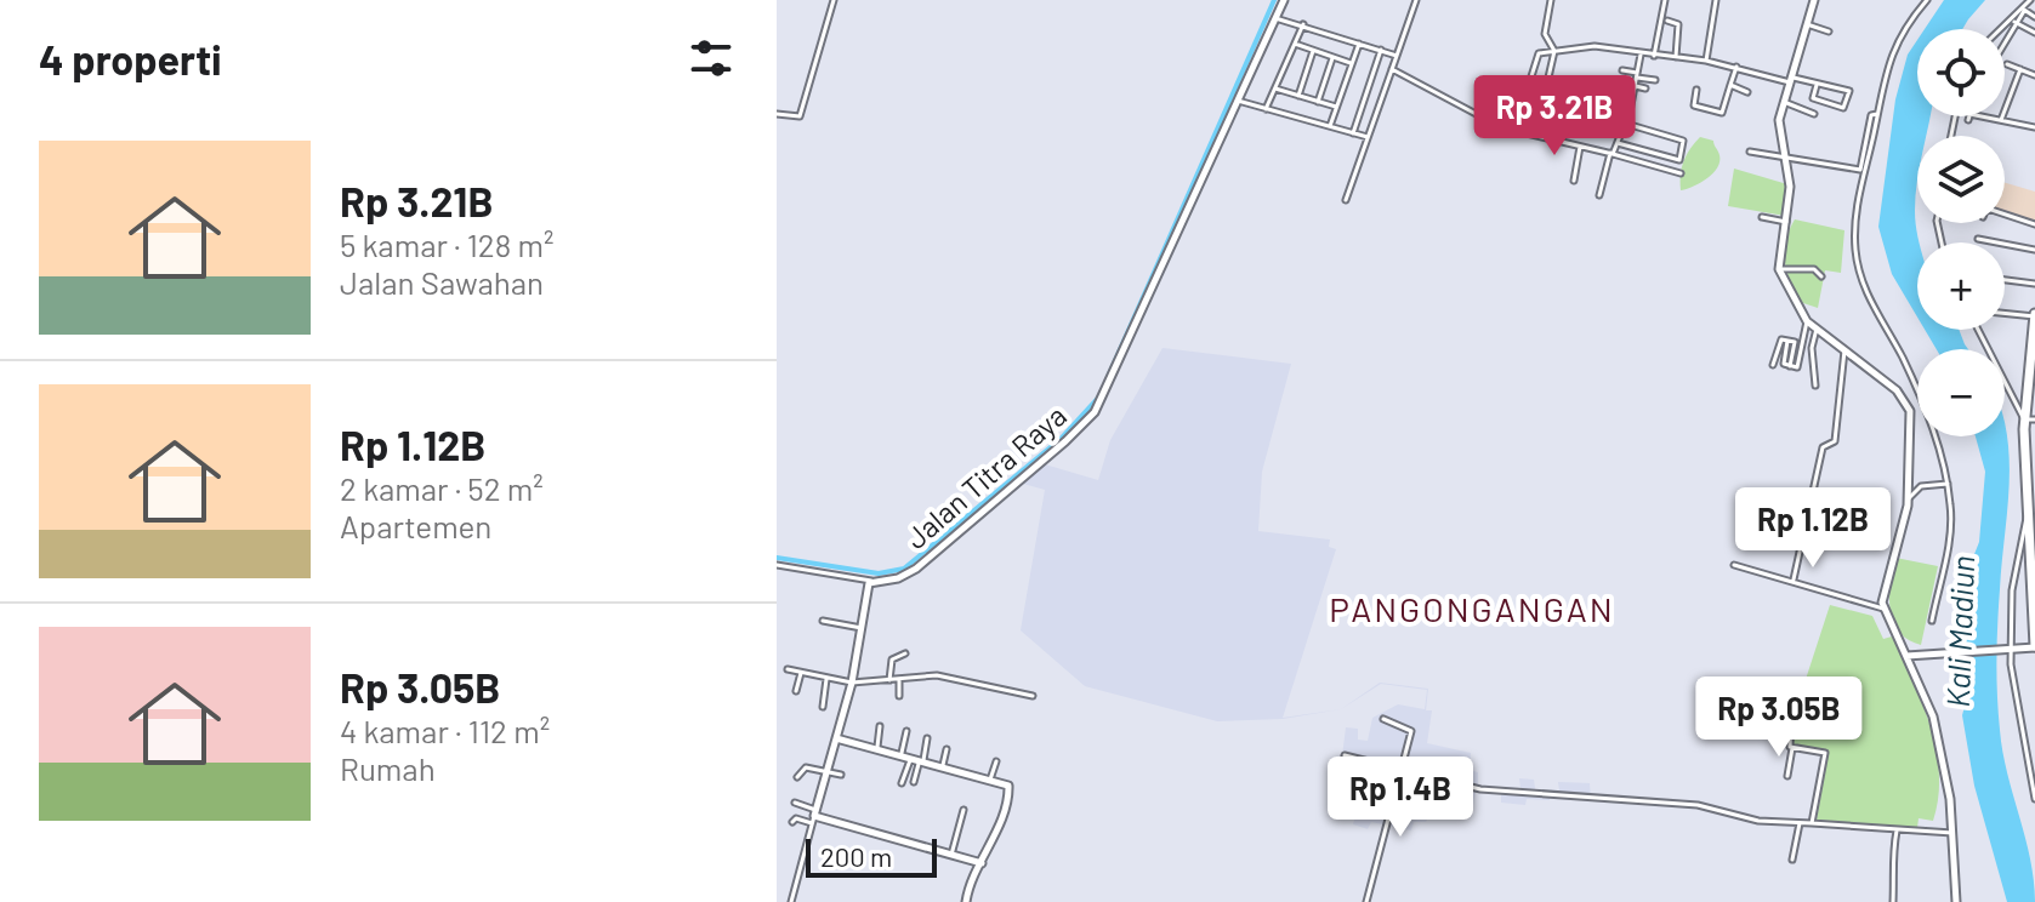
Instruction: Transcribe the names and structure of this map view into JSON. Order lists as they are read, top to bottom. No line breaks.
{"streets":{"street":["Jalan Titra Raya"]},"districts":["PANGONGANGAN"],"water":["Kali Madiun"],"scale_bar":"200 m","page":{"heading":"4 properti","map_buttons":["+","−"],"price":["Rp 3.21B","Rp 1.12B","Rp 3.05B","Rp 1.4B"],"list":[{"name":"Rp 3.21B","note":"5 kamar · 128 m² · Jalan Sawahan"},{"name":"Rp 1.12B","note":"2 kamar · 52 m² · Apartemen"},{"name":"Rp 3.05B","note":"4 kamar · 112 m² · Rumah"}],"scale":"200 m"}}
